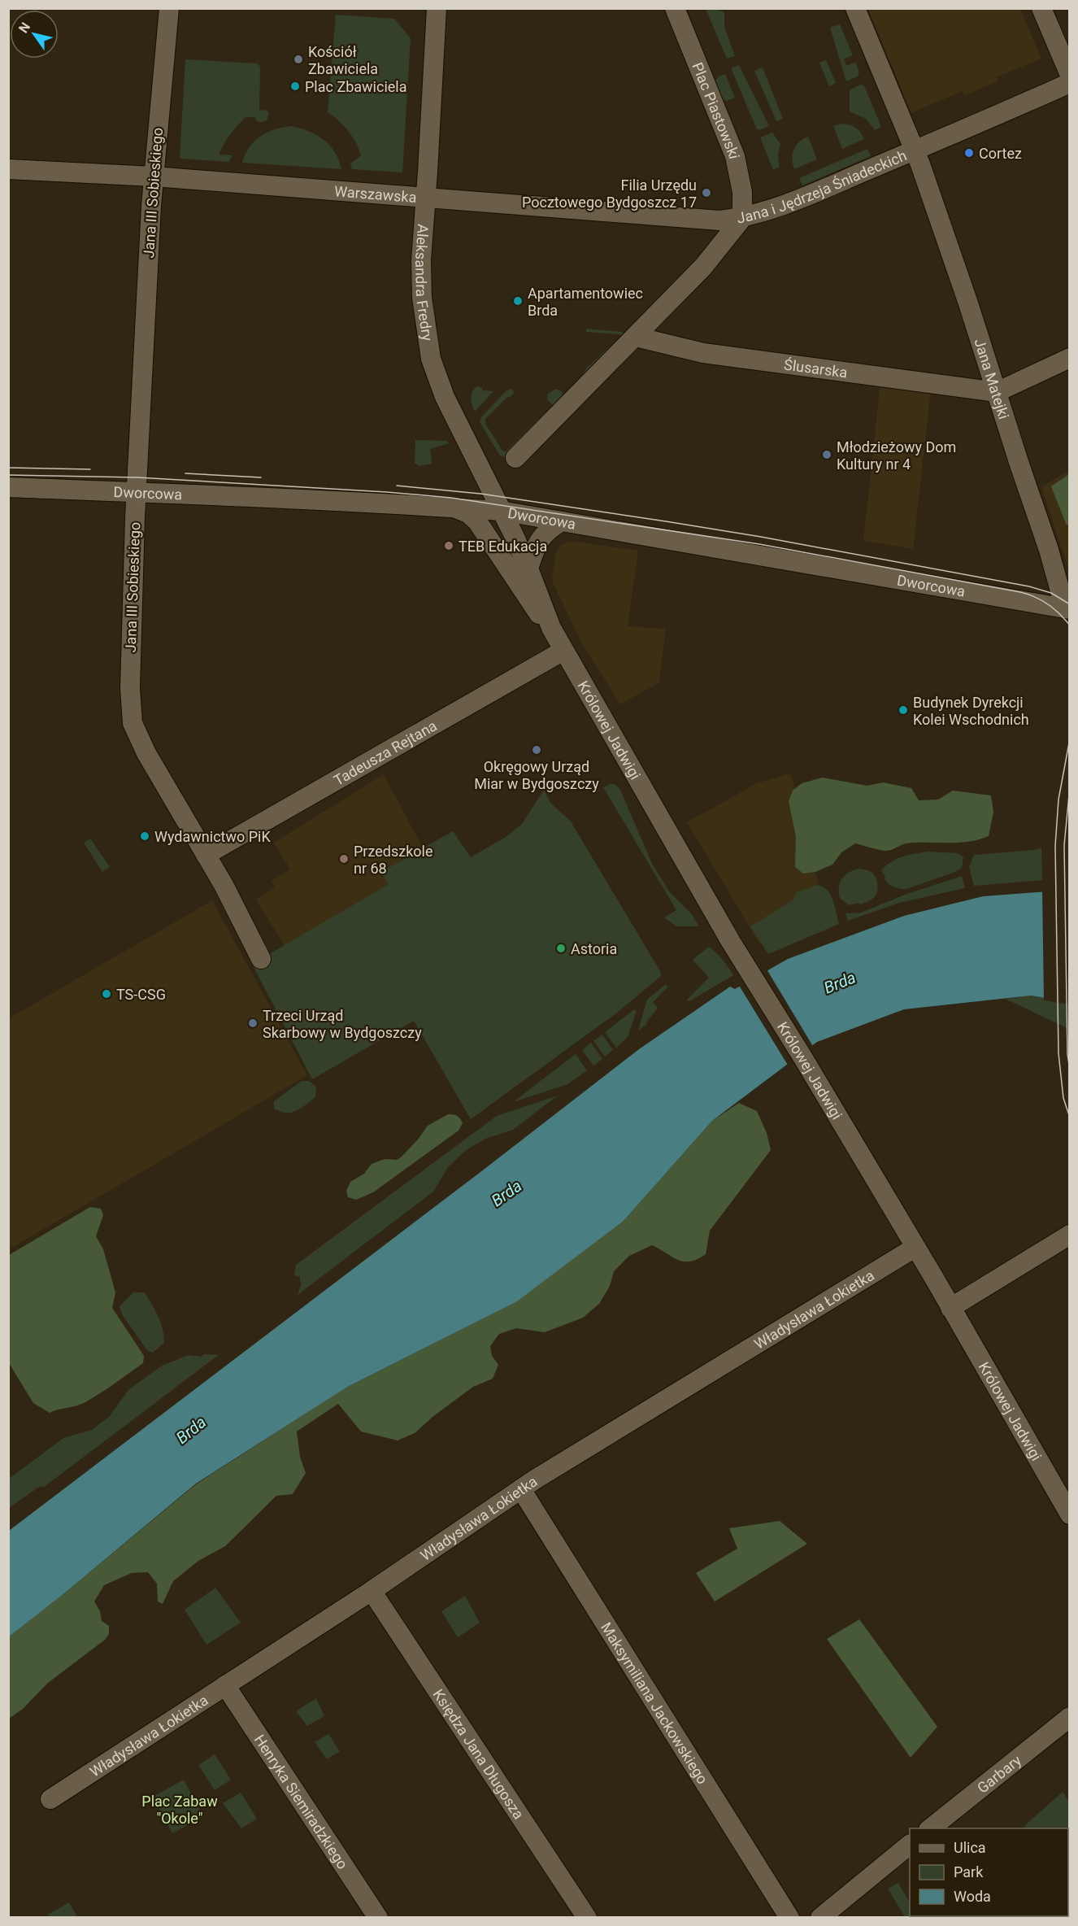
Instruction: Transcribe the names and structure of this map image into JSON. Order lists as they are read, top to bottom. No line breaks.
{"streets":{"street":["Plac Piastowski","Jana i Jędrzeja Śniadeckich","Jana III Sobieskiego","Warszawska","Aleksandra Fredry","Ślusarska","Jana Matejki","Dworcowa","Królowej Jadwigi","Tadeusza Rejtana","Władysława Łokietka","Maksymiliana Jackowskiego","Księdza Jana Długosza","Garbary","Henryka Siemiradzkiego"]},"crossings":[["Plac Piastowski","Jana i Jędrzeja Śniadeckich"],["Plac Piastowski","Warszawska"],["Jana i Jędrzeja Śniadeckich","Warszawska"],["Jana i Jędrzeja Śniadeckich","Ślusarska"],["Jana i Jędrzeja Śniadeckich","Jana Matejki"],["Jana III Sobieskiego","Warszawska"],["Jana III Sobieskiego","Dworcowa"],["Jana III Sobieskiego","Tadeusza Rejtana"],["Warszawska","Aleksandra Fredry"],["Aleksandra Fredry","Dworcowa"],["Aleksandra Fredry","Królowej Jadwigi"],["Ślusarska","Jana Matejki"],["Jana Matejki","Dworcowa"],["Dworcowa","Królowej Jadwigi"],["Królowej Jadwigi","Tadeusza Rejtana"],["Królowej Jadwigi","Władysława Łokietka"],["Władysława Łokietka","Maksymiliana Jackowskiego"],["Władysława Łokietka","Księdza Jana Długosza"],["Władysława Łokietka","Henryka Siemiradzkiego"]],"water":["Brda"],"parks":["Plac Zabaw \"Okole\""],"places":["Kościół Zbawiciela","Plac Zbawiciela","Cortez","Filia Urzędu Pocztowego Bydgoszcz 17","Apartamentowiec Brda","Młodzieżowy Dom Kultury nr 4","TEB Edukacja","Budynek Dyrekcji Kolei Wschodnich","Okręgowy Urząd Miar w Bydgoszczy","Wydawnictwo PiK","Przedszkole nr 68","Astoria","TS-CSG","Trzeci Urząd Skarbowy w Bydgoszczy"],"legend":["Ulica","Park","Woda"],"north":"top left"}
